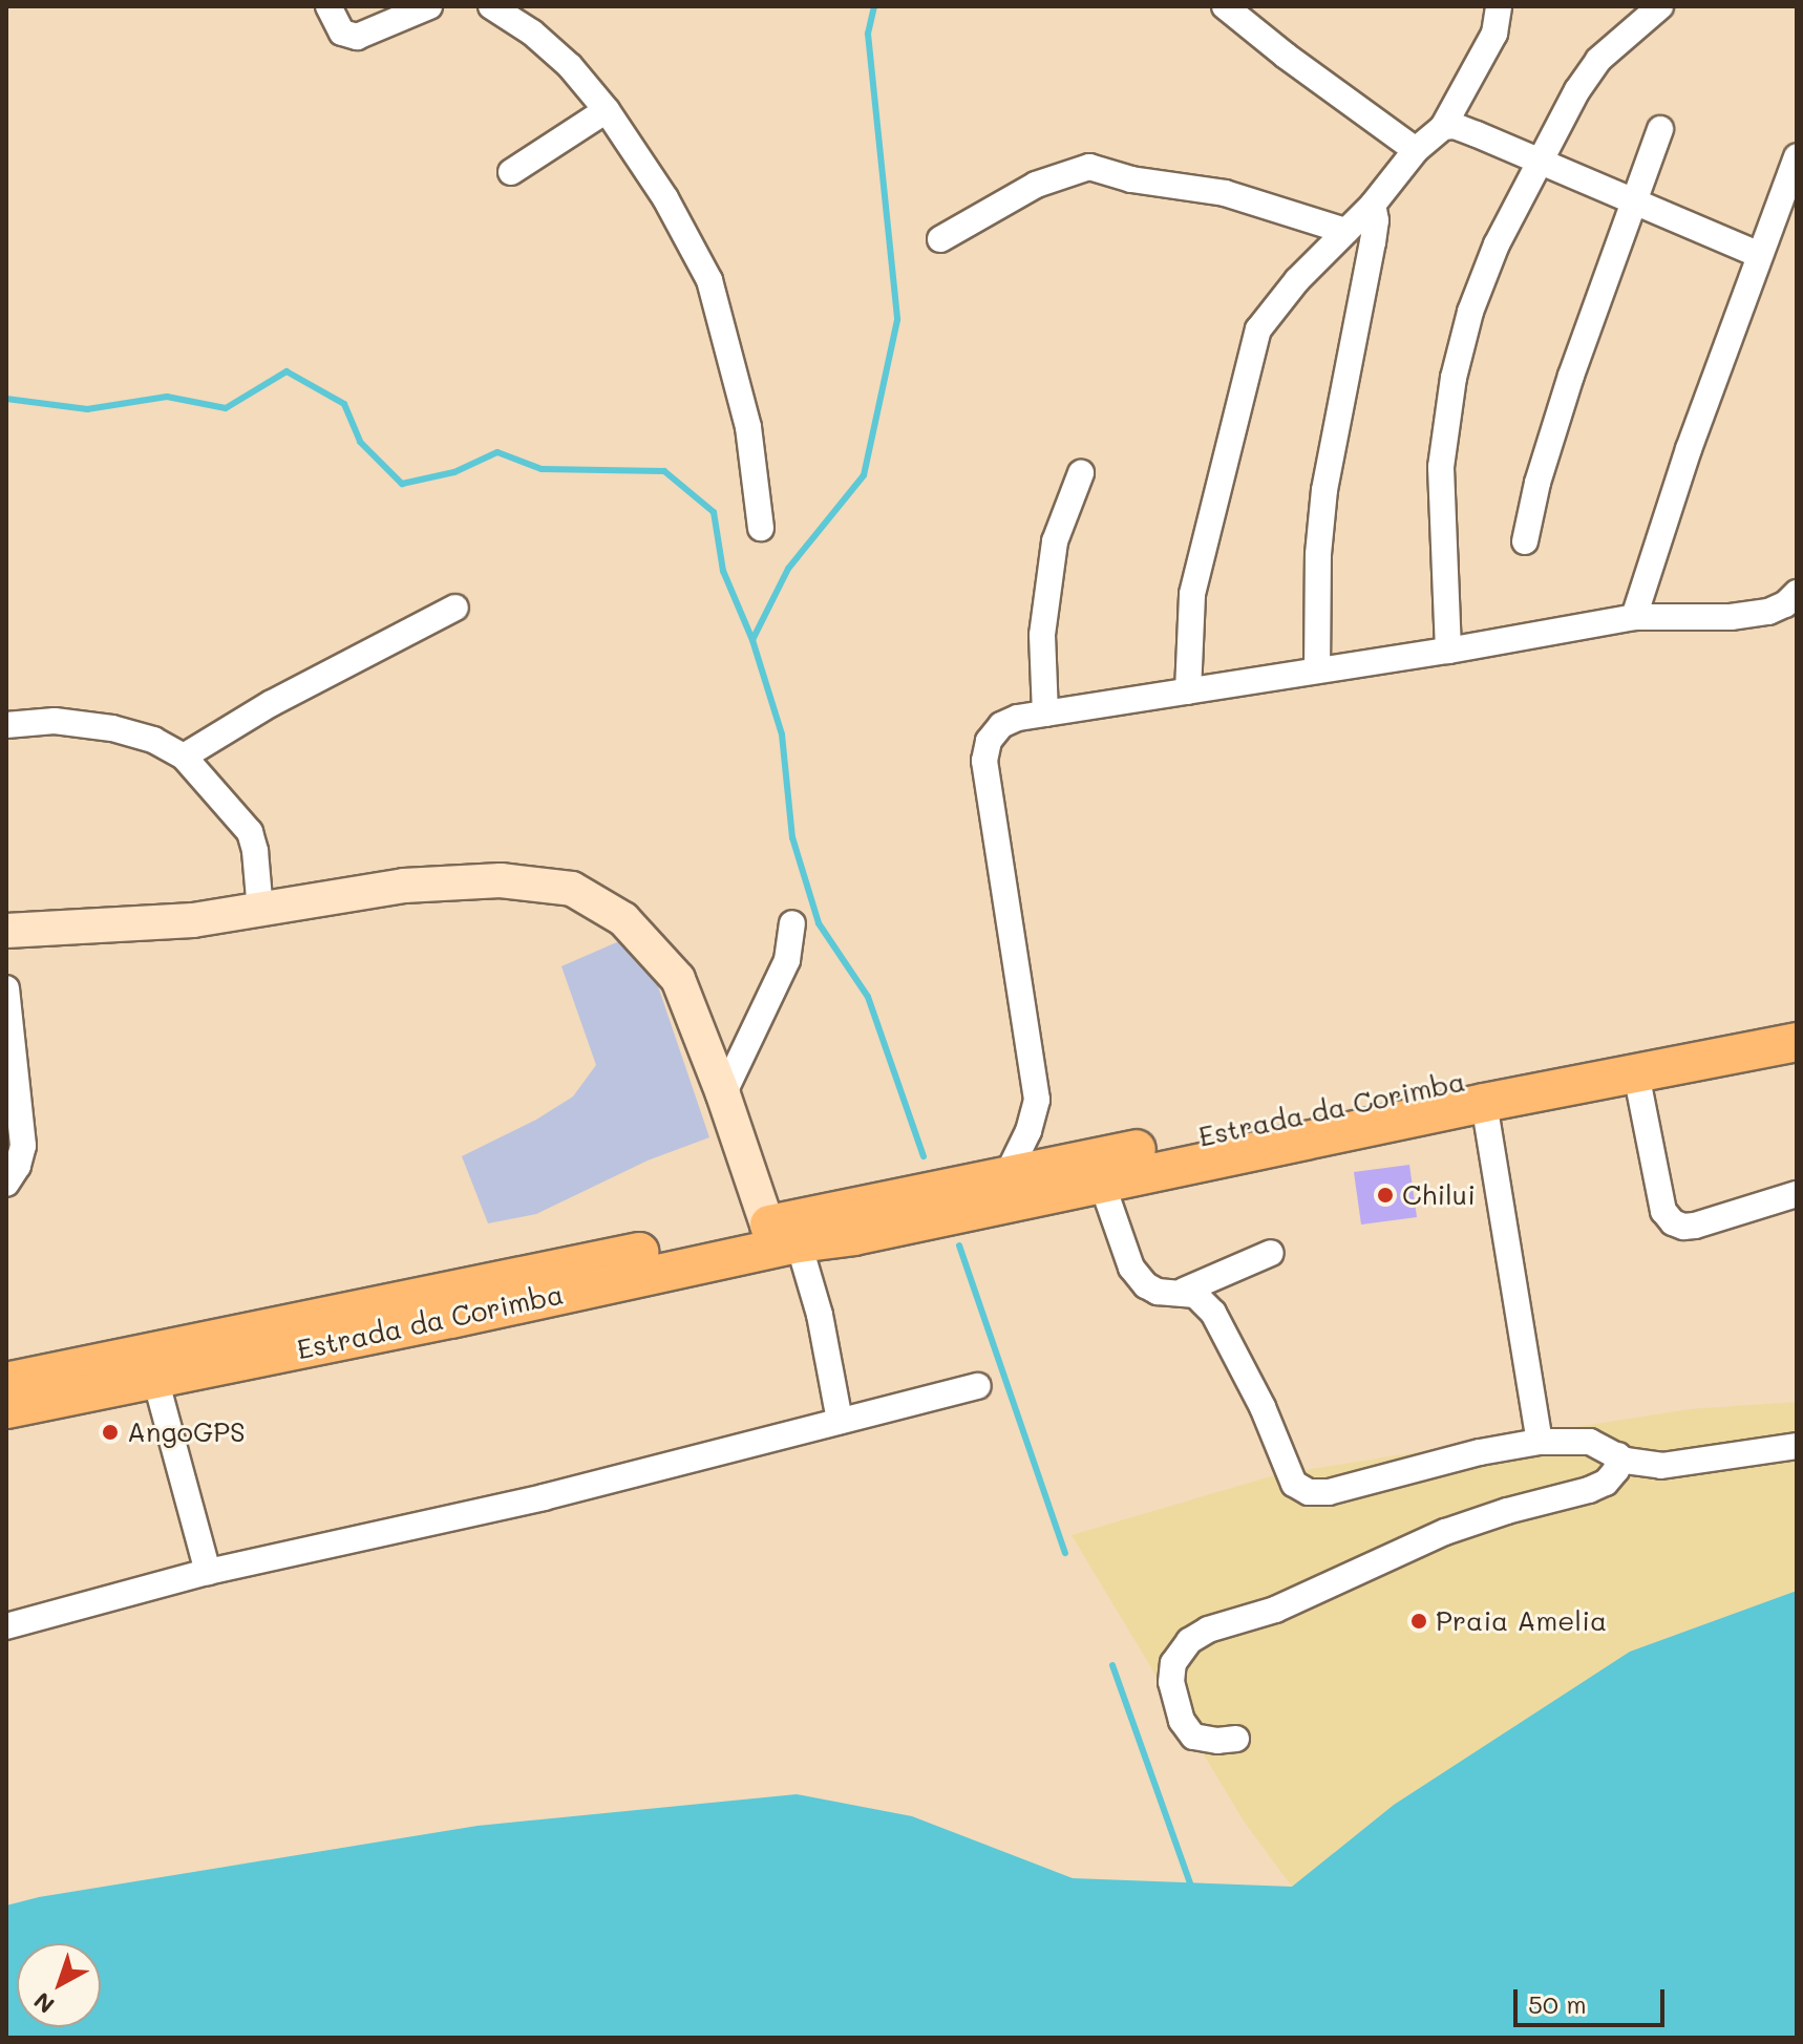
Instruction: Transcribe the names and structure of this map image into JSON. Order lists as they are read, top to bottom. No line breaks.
{"streets":{"main road":["Estrada da Corimba"]},"places":["Chilui","AngoGPS","Praia Amelia"],"scale_bar":"50 m","north":"bottom left"}
